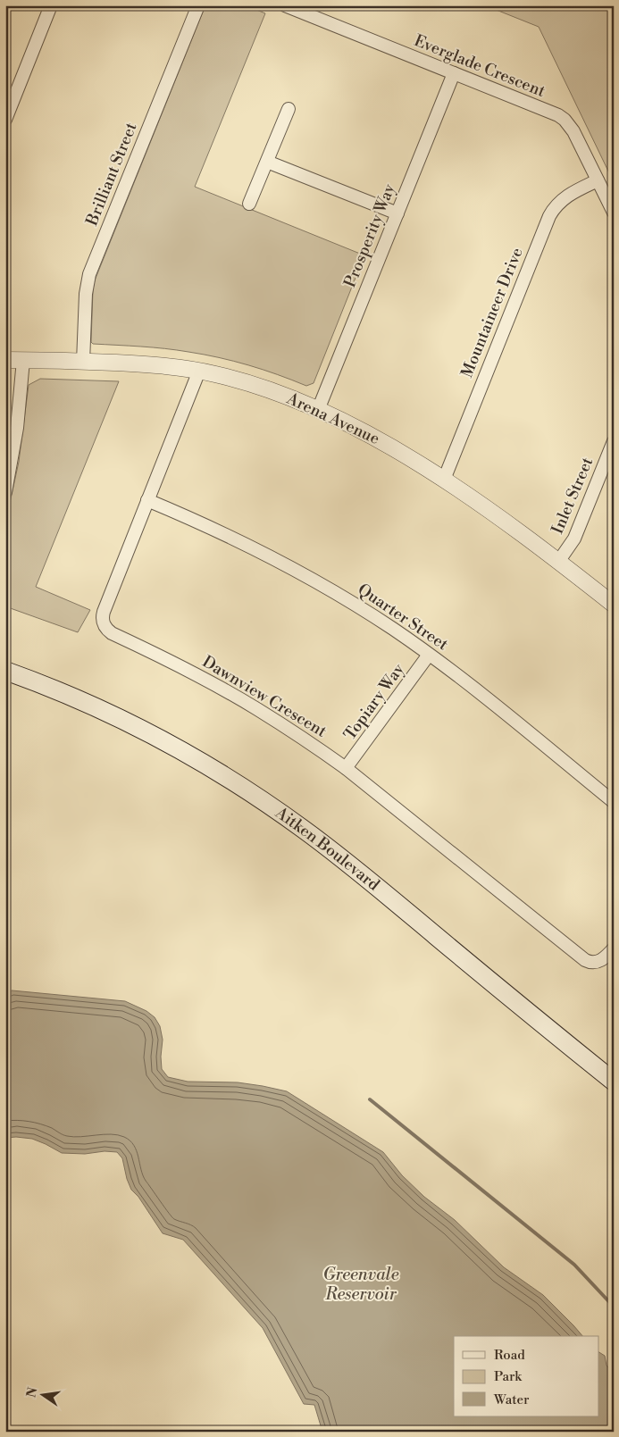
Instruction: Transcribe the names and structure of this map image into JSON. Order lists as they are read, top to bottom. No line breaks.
{"streets":{"main road":["Aitken Boulevard"],"street":["Everglade Crescent","Brilliant Street","Prosperity Way","Mountaineer Drive","Arena Avenue","Inlet Street","Quarter Street","Dawnview Crescent","Topiary Way"]},"crossings":[["Everglade Crescent","Prosperity Way"],["Everglade Crescent","Mountaineer Drive"],["Brilliant Street","Arena Avenue"],["Prosperity Way","Arena Avenue"],["Mountaineer Drive","Arena Avenue"],["Arena Avenue","Inlet Street"],["Arena Avenue","Dawnview Crescent"],["Quarter Street","Dawnview Crescent"],["Quarter Street","Topiary Way"],["Dawnview Crescent","Topiary Way"]],"water":["Greenvale Reservoir"],"legend":["Road","Park","Water"],"north":"left"}
